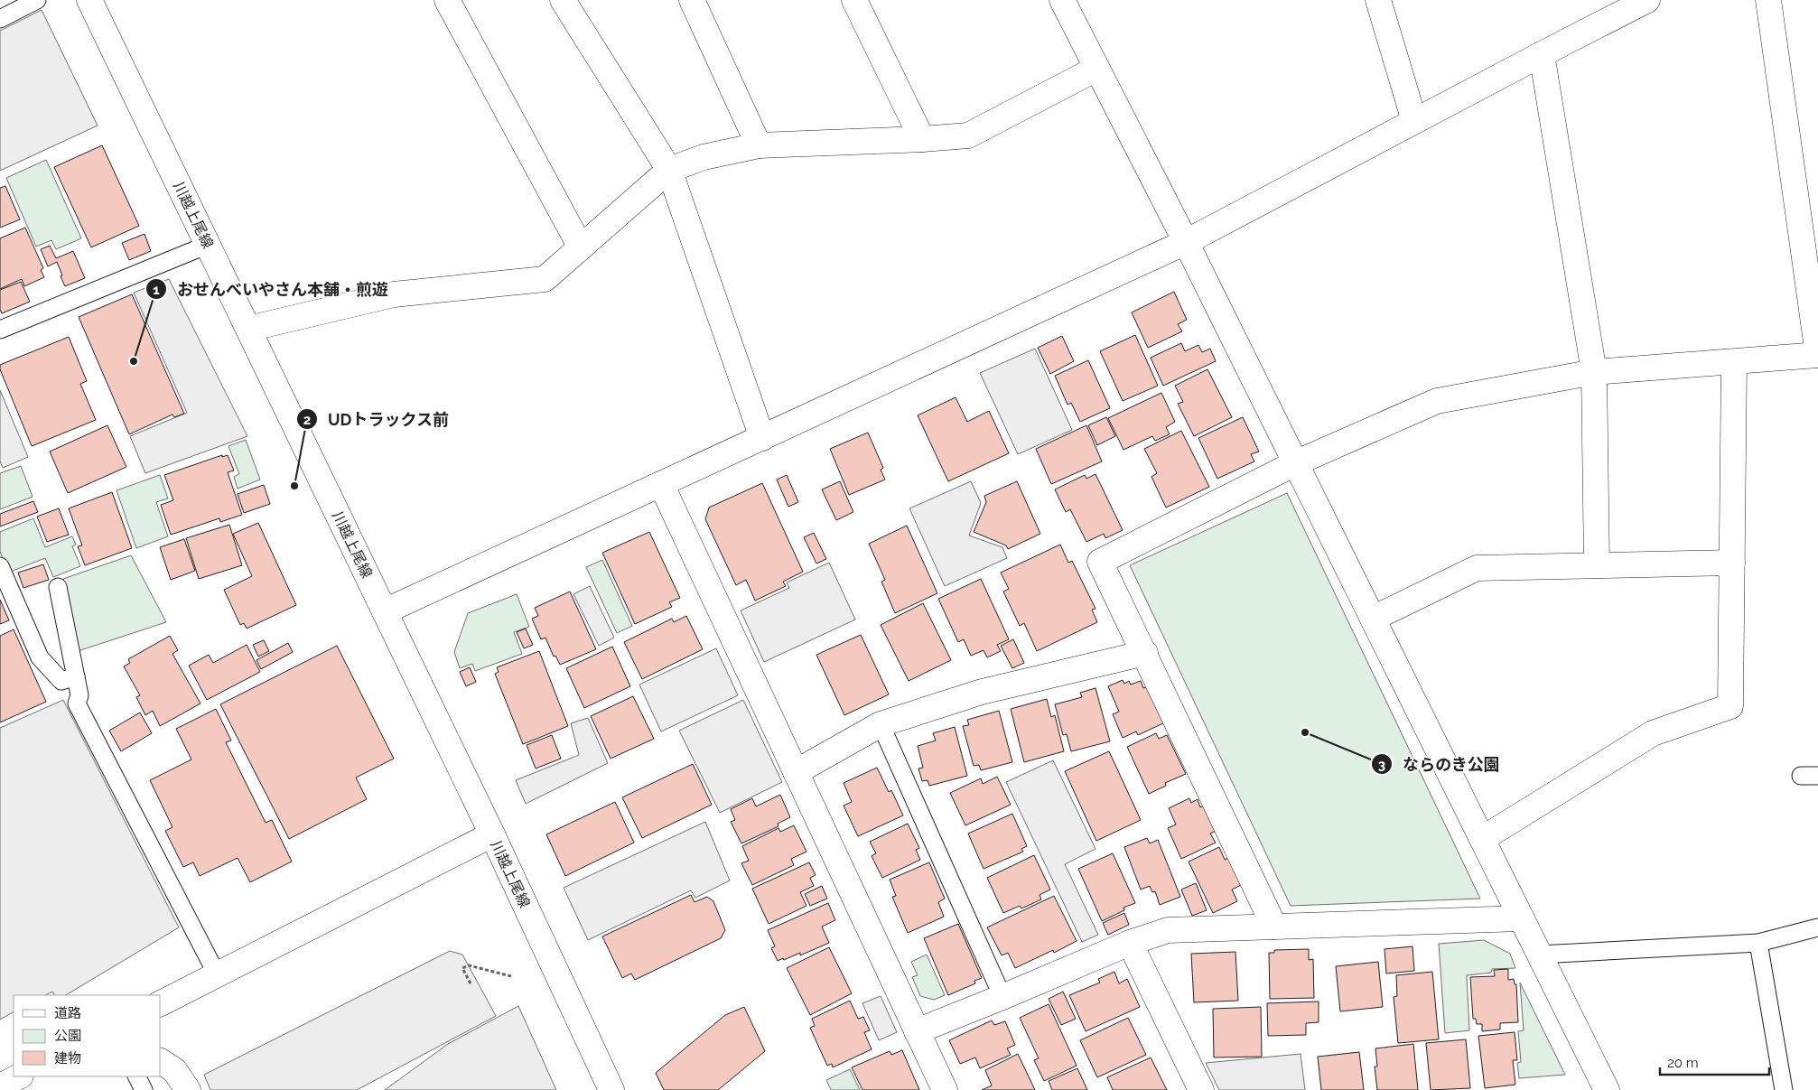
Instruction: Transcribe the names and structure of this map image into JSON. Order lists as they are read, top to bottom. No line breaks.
{"streets":{"street":["川越上尾線"]},"places":["おせんべいやさん本舗・煎遊","UDトラックス前","ならのき公園"],"legend":["道路","公園","建物"],"scale_bar":"20 m"}
